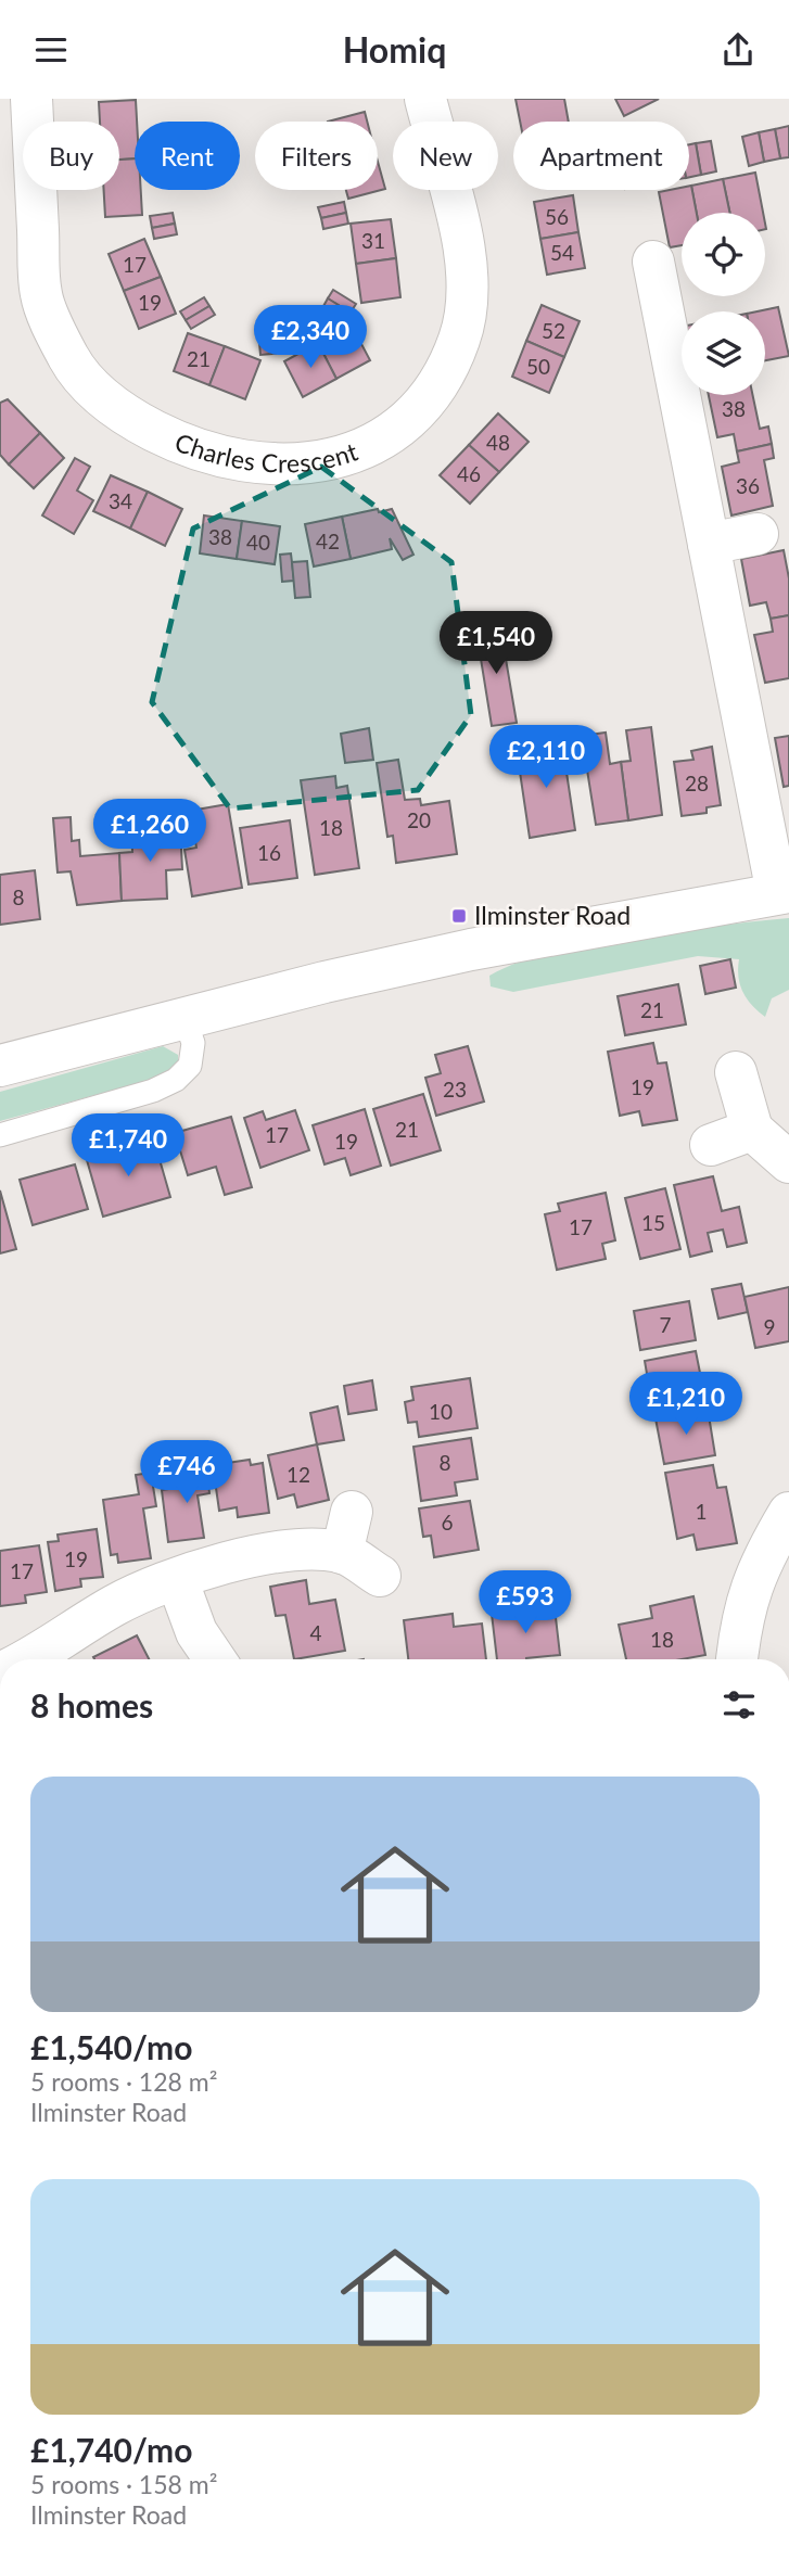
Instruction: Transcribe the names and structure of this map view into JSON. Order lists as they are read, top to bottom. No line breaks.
{"streets":{"street":["Charles Crescent"]},"places":{"transit":["Ilminster Road"]},"house_numbers":["56","31","54","17","19","52","21","50","38","48","46","36","34","38","42","40","28","20","18","16","8","21","19","23","21","17","19","15","17","7","9","10","8","12","1","6","19","17","4","18"],"page":{"header":"Homiq","chip":["Buy","Rent","Filters","New","Apartment"],"price":["£2,340","£1,540","£2,110","£1,260","£1,740","£1,210","£746","£593"],"heading":"8 homes","list":[{"name":"£1,540/mo","note":"5 rooms · 128 m² · Ilminster Road"},{"name":"£1,740/mo","note":"5 rooms · 158 m² · Ilminster Road"}]}}
